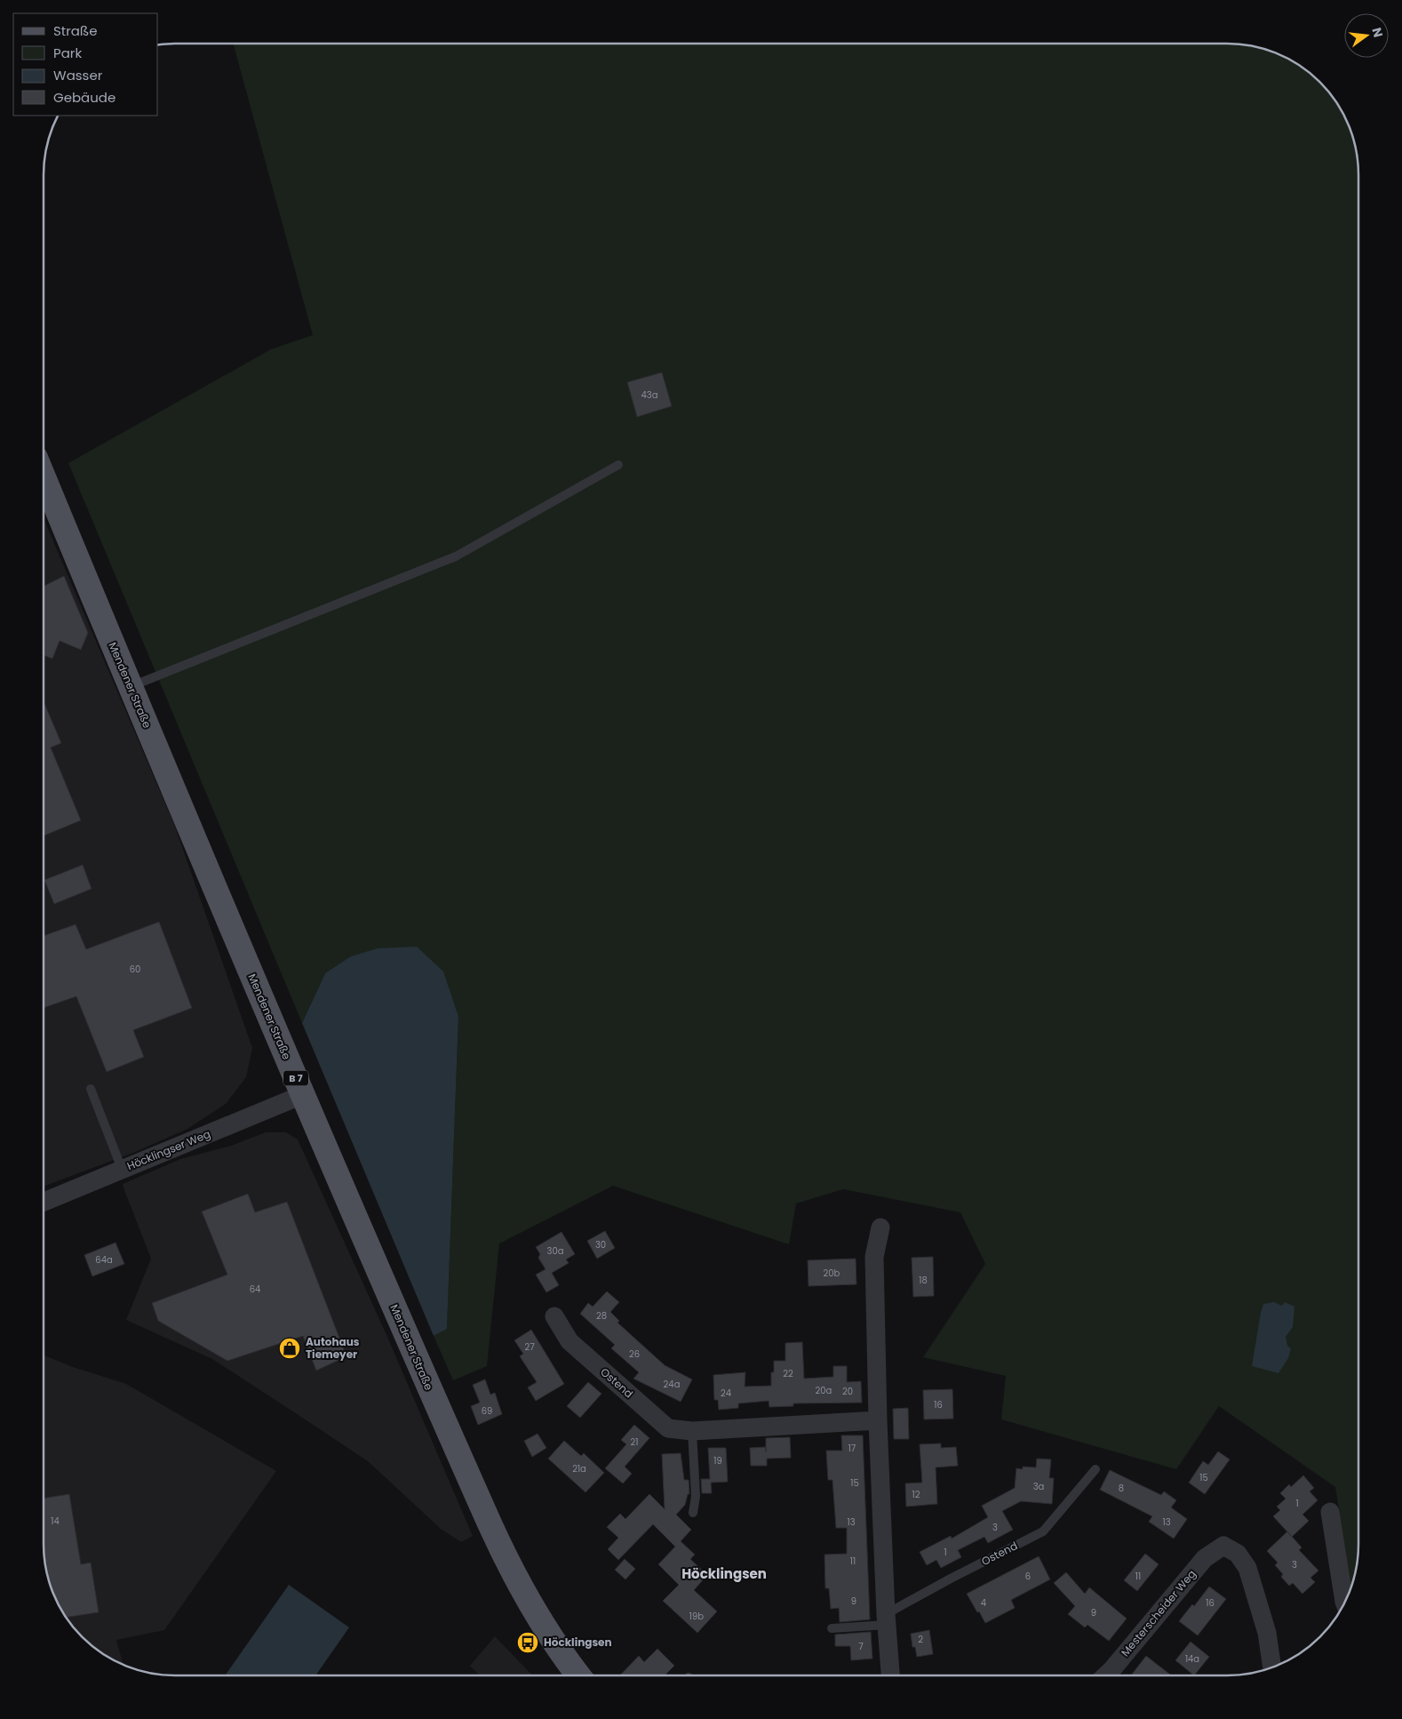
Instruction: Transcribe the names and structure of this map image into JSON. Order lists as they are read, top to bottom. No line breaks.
{"streets":{"main road":["Mendener Straße","B 7"],"street":["Höcklingser Weg","Ostend","Mesterscheider Weg"]},"crossings":[["Mendener Straße","Höcklingser Weg"]],"districts":["Höcklingsen"],"places":{"shop":["Autohaus Tiemeyer"],"bus stop":["Höcklingsen"]},"house_numbers":["43a","60","30","30a","64a","20b","18","64","28","27","26","22","24a","20a","20","24","16","69","21","17","19","21a","15","15","3a","8","12","1","14","13","13","3","1","11","3","6","11","9","4","16","9","19b","2","7","14a"],"legend":["Straße","Park","Wasser","Gebäude"],"north":"right"}
